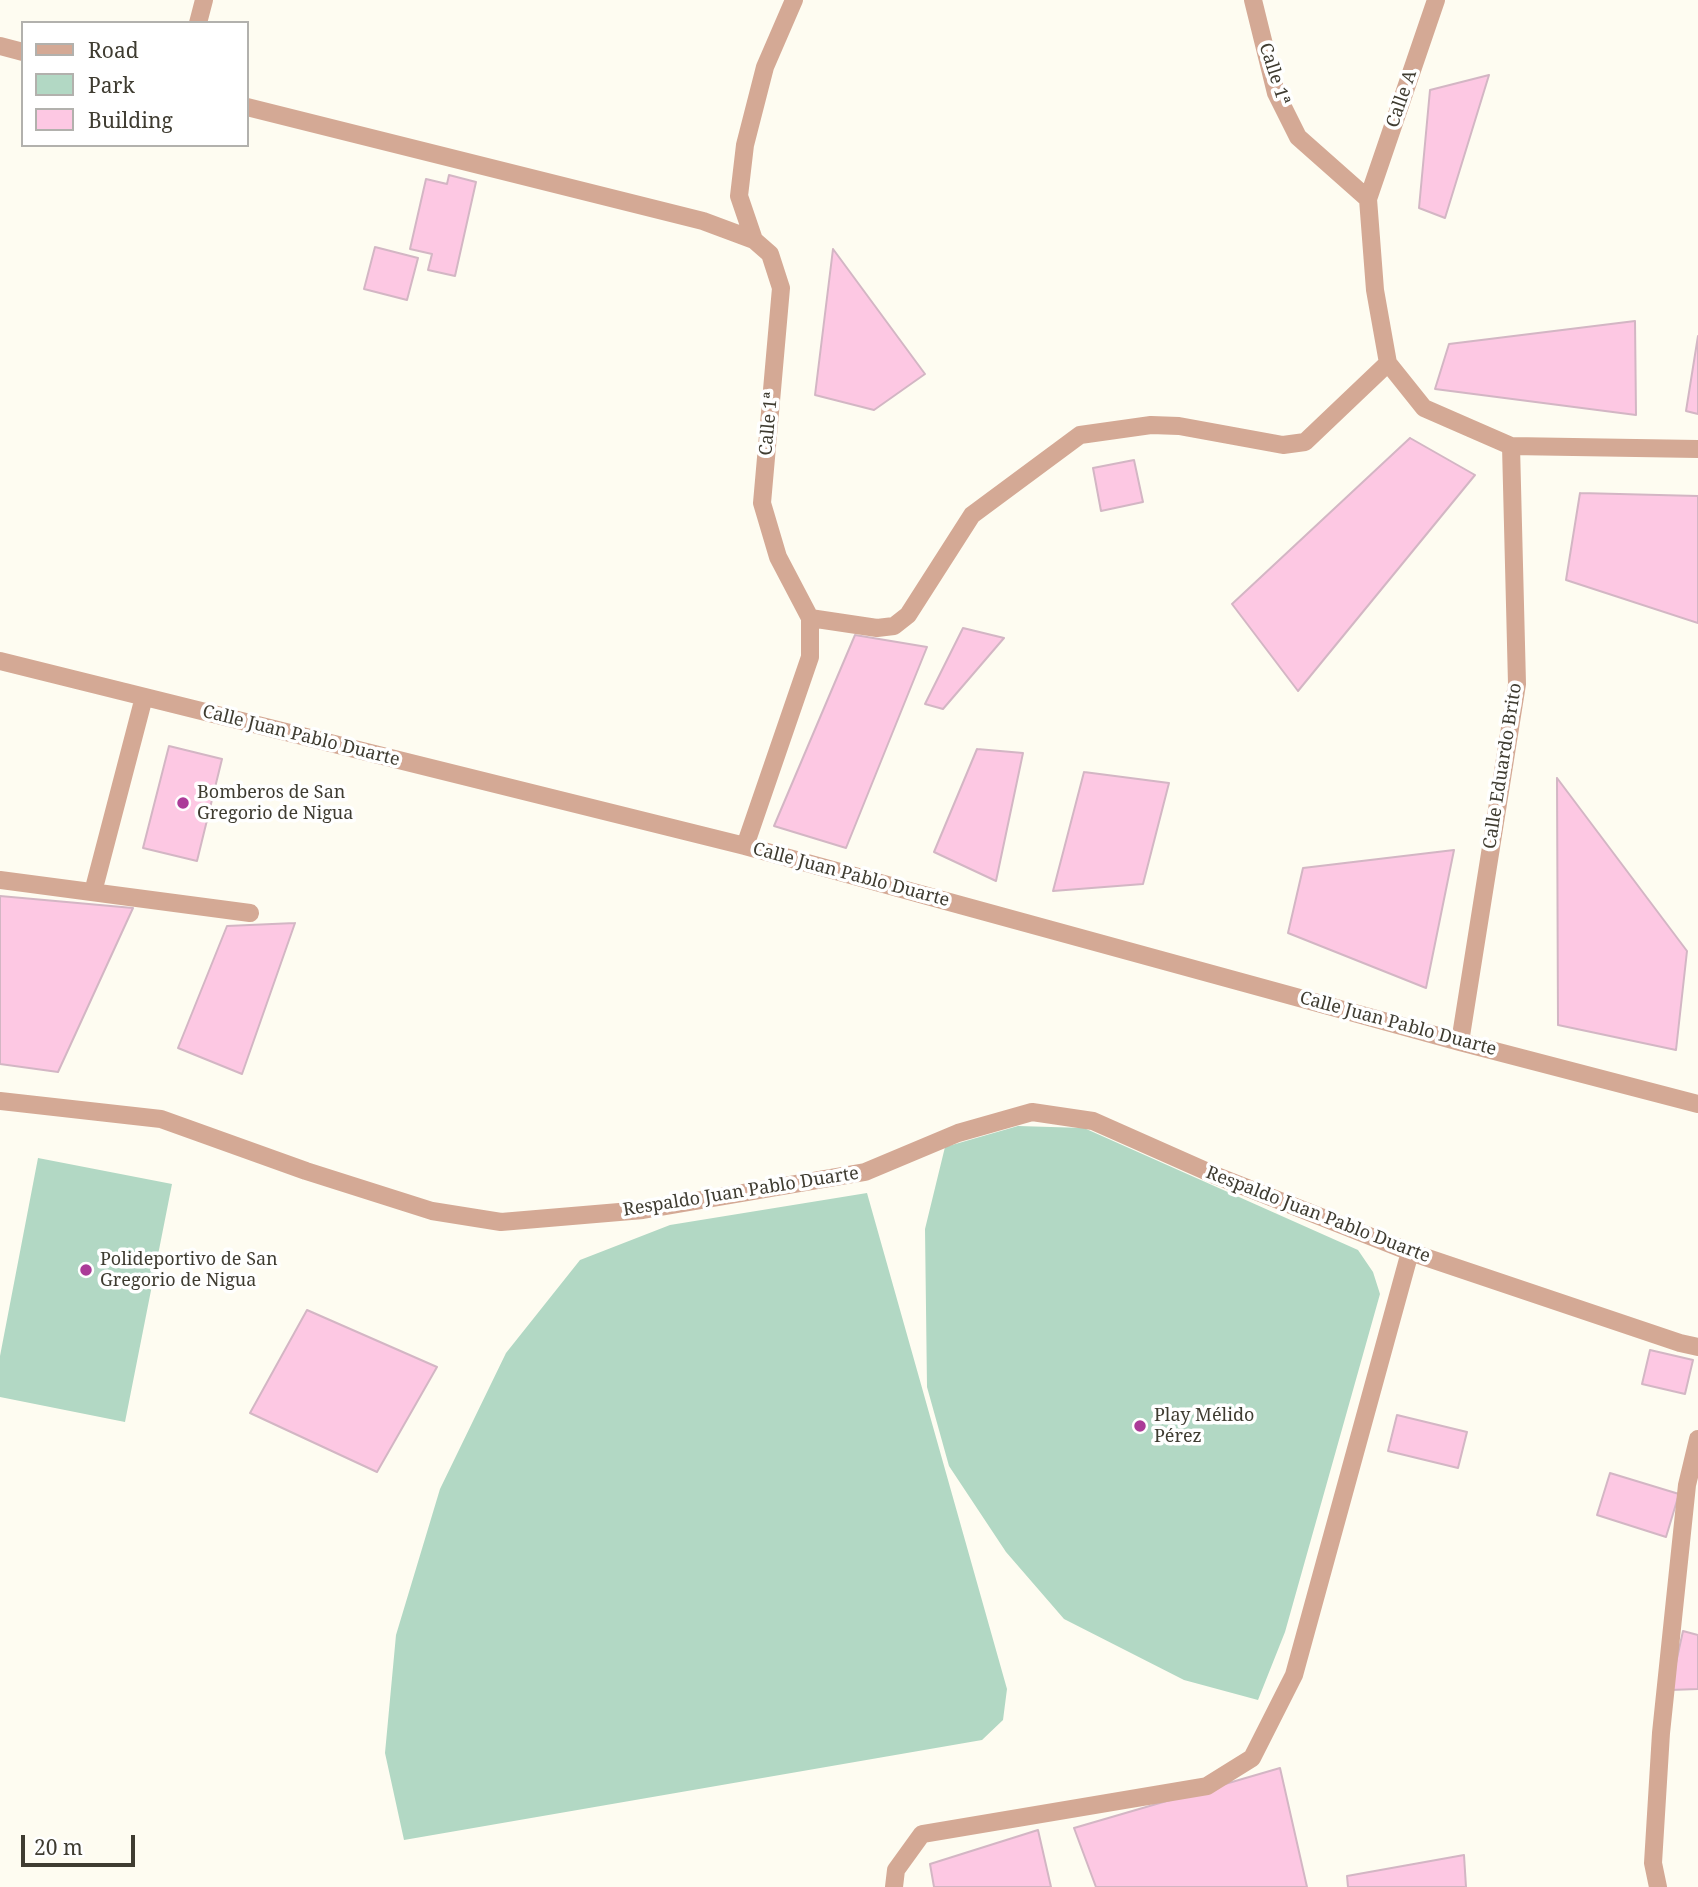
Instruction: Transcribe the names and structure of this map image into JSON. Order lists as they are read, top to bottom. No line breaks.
{"streets":{"street":["Calle 1ª","Calle A","Calle Juan Pablo Duarte","Calle Eduardo Brito","Respaldo Juan Pablo Duarte"]},"crossings":[["Calle 1ª","Calle A"],["Calle 1ª","Calle Juan Pablo Duarte"],["Calle Juan Pablo Duarte","Calle Eduardo Brito"]],"places":["Bomberos de San Gregorio de Nigua","Polideportivo de San Gregorio de Nigua","Play Mélido Pérez"],"legend":["Road","Park","Building"],"scale_bar":"20 m"}
